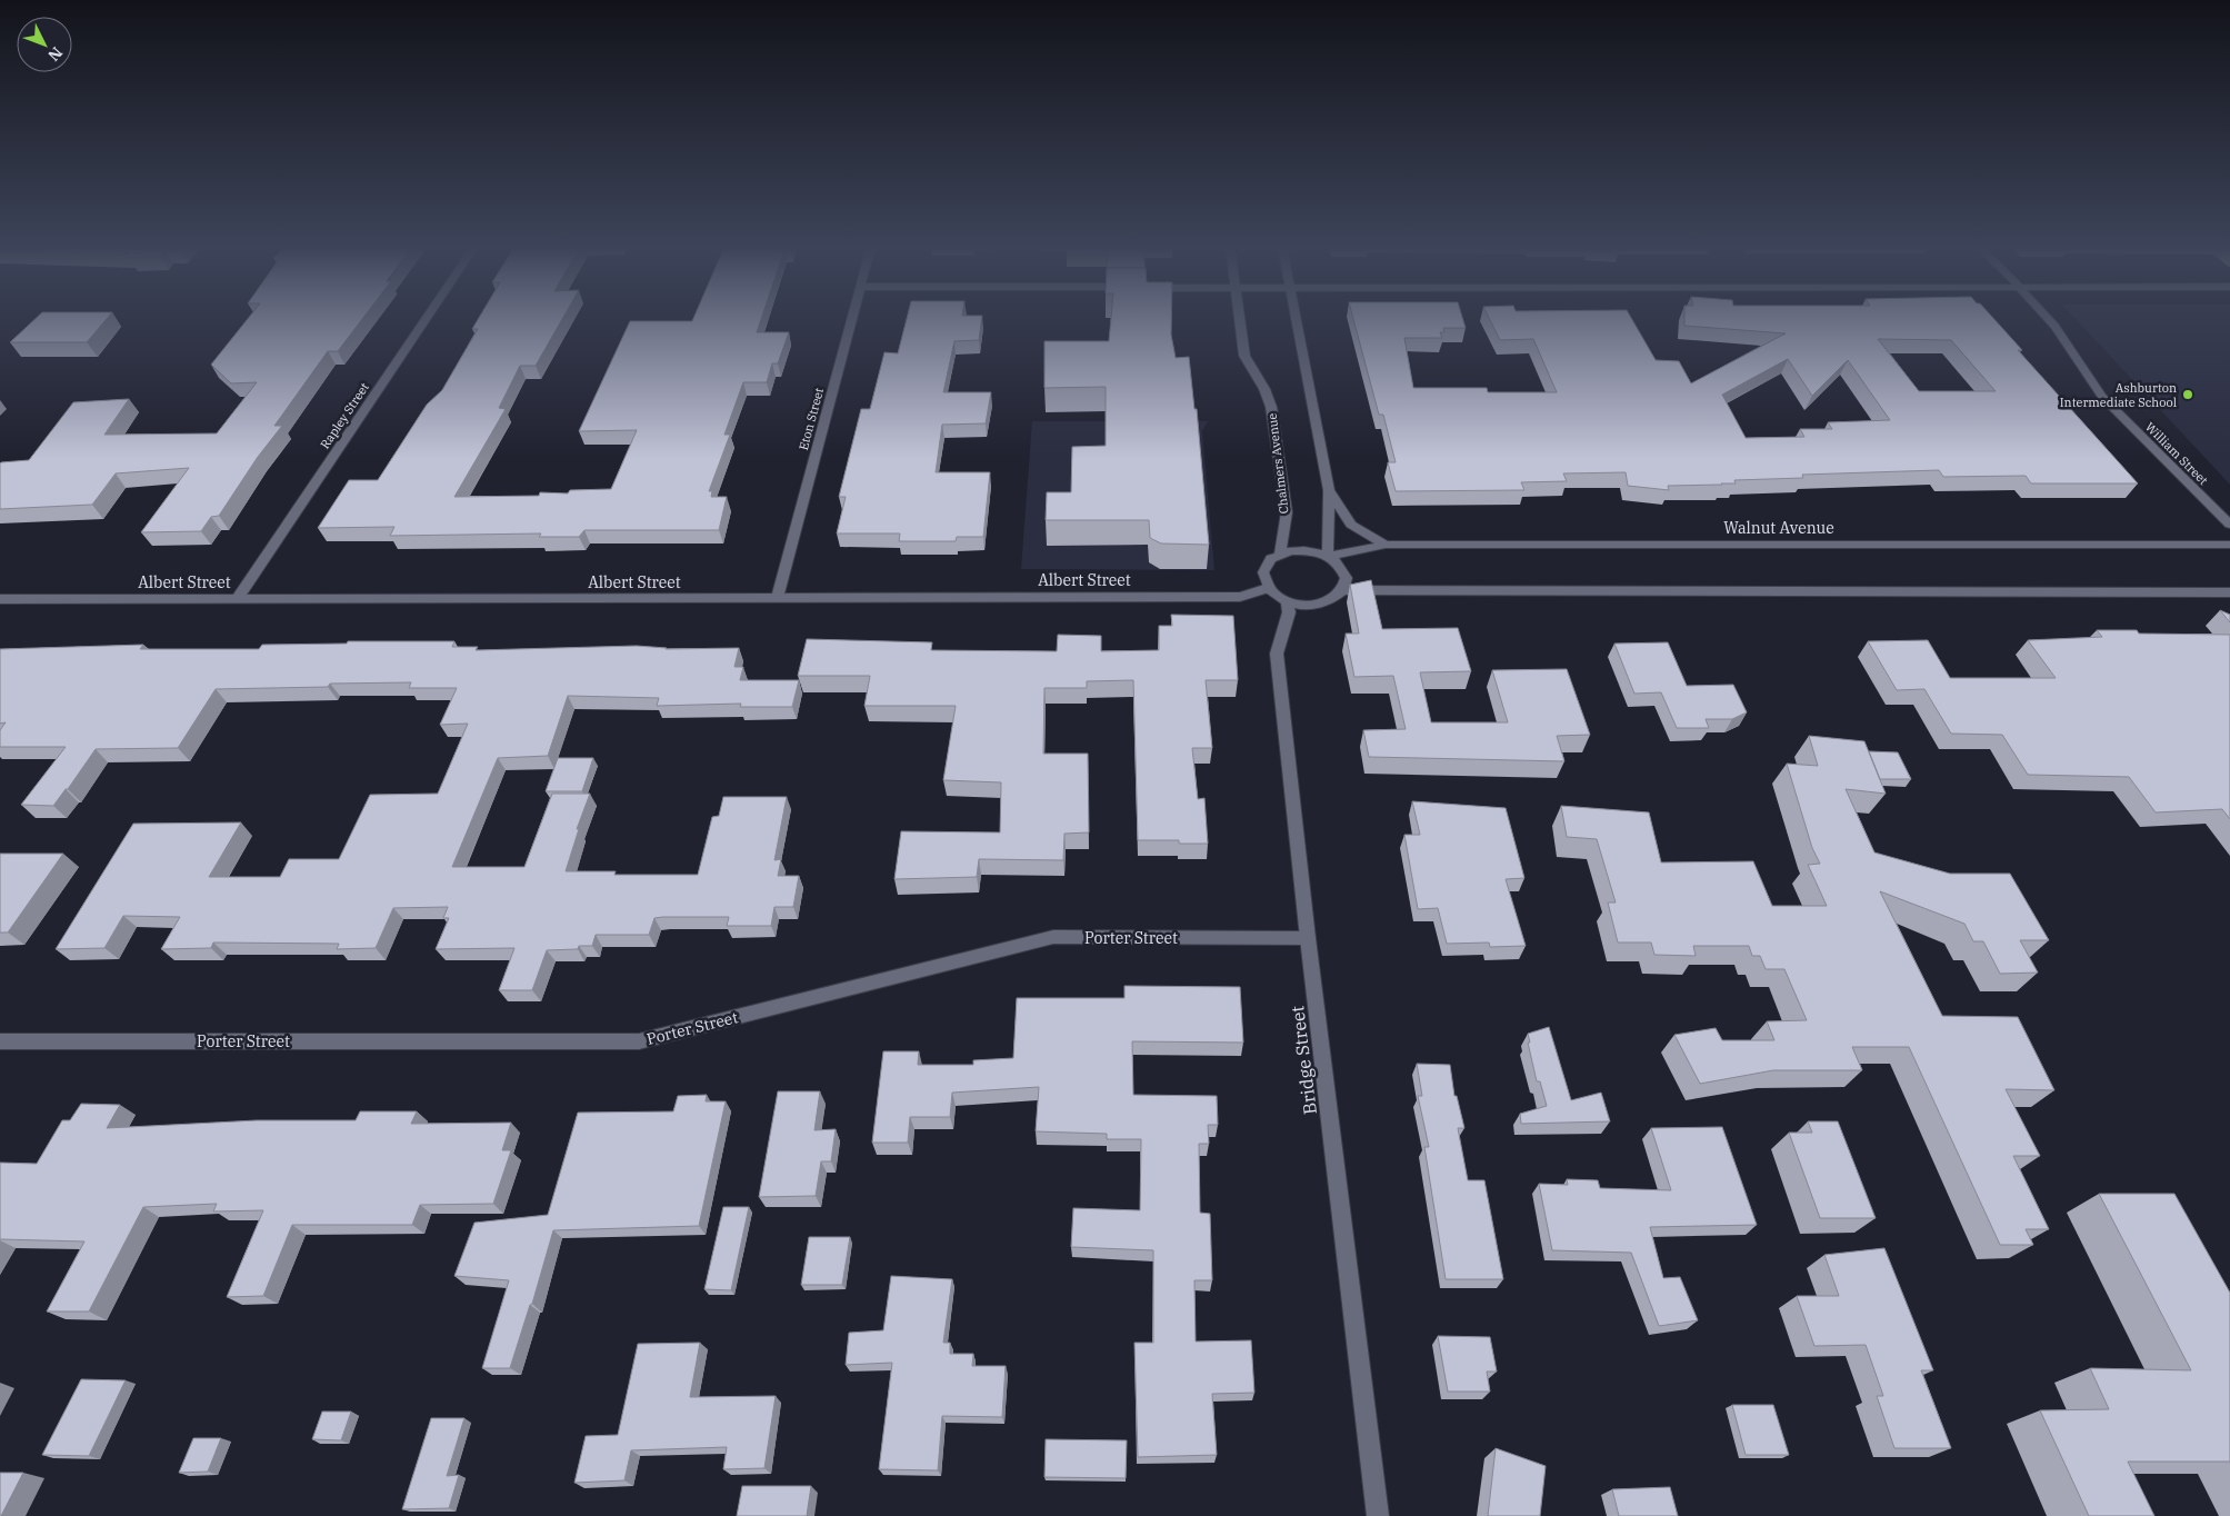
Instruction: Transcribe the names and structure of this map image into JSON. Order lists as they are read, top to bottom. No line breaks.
{"streets":{"street":["Rapley Street","Eton Street","William Street","Chalmers Avenue","Walnut Avenue","Albert Street","Porter Street","Bridge Street"]},"crossings":[["Rapley Street","Albert Street"],["Eton Street","Albert Street"],["Chalmers Avenue","Walnut Avenue"],["Chalmers Avenue","Albert Street"],["Chalmers Avenue","Bridge Street"],["Walnut Avenue","Albert Street"],["Walnut Avenue","Bridge Street"],["Albert Street","Bridge Street"],["Porter Street","Bridge Street"]],"places":["Ashburton Intermediate School"],"north":"bottom right"}
